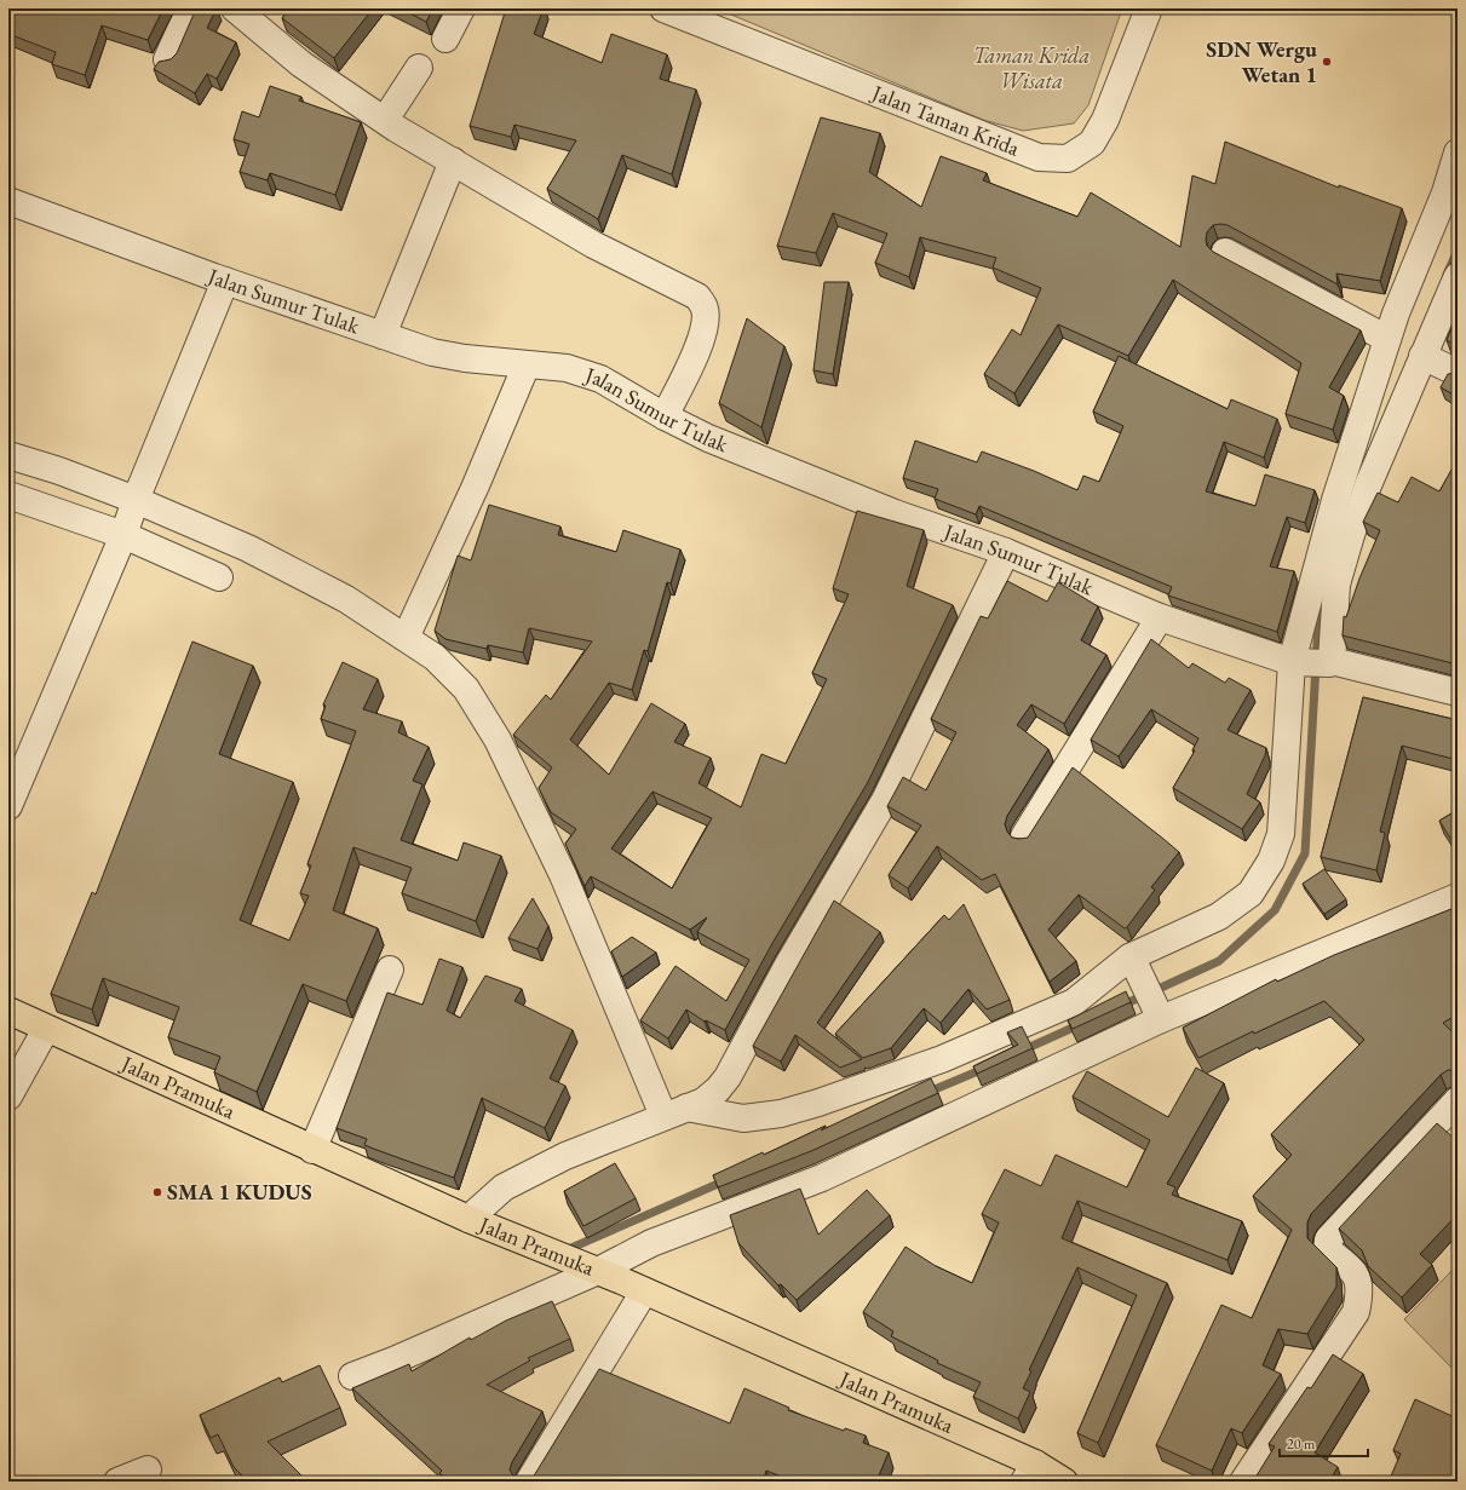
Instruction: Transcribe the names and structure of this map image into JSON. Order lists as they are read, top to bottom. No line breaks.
{"streets":{"main road":["Jalan Pramuka"],"street":["Jalan Taman Krida","Jalan Sumur Tulak"]},"parks":["Taman Krida Wisata"],"places":["SDN Wergu Wetan 1","SMA 1 KUDUS"],"scale_bar":"20 m"}
